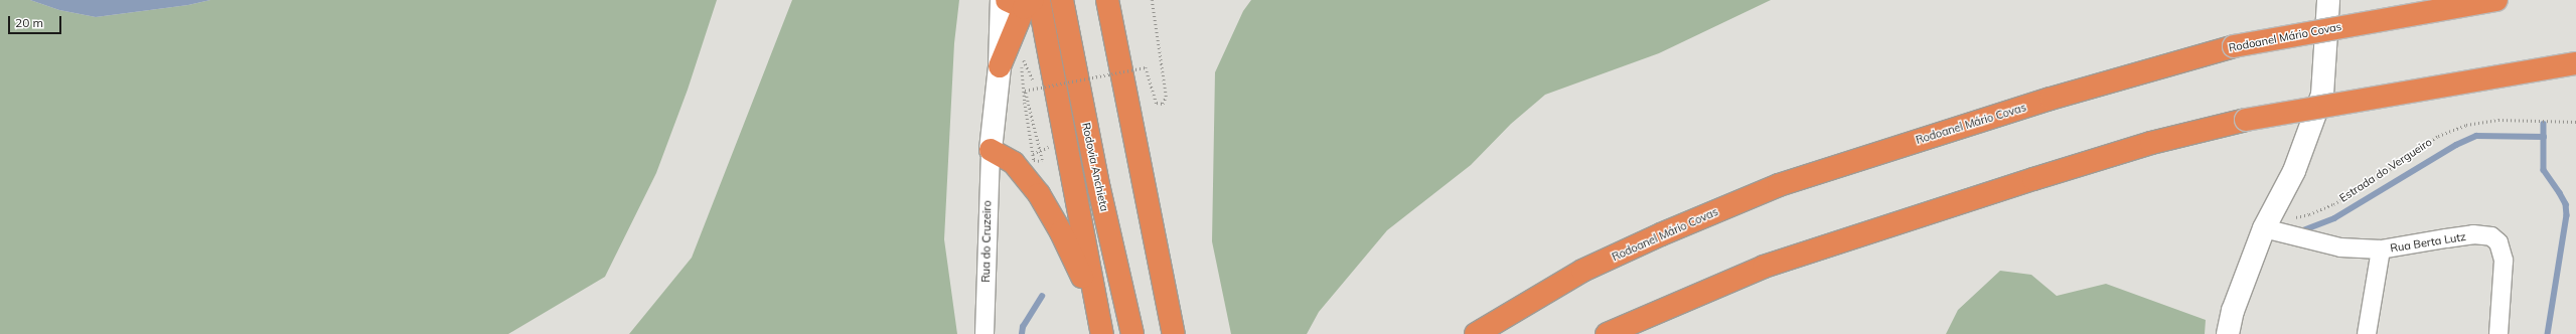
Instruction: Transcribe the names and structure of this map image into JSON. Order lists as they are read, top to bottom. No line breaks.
{"streets":{"highway":["Rodoanel Mário Covas","Rodovia Anchieta"],"street":["Rua do Cruzeiro","Rua Berta Lutz"],"path":["Estrada do Vergueiro"]},"crossings":[["Estrada do Vergueiro","Rua Berta Lutz"]],"scale_bar":"20 m"}
